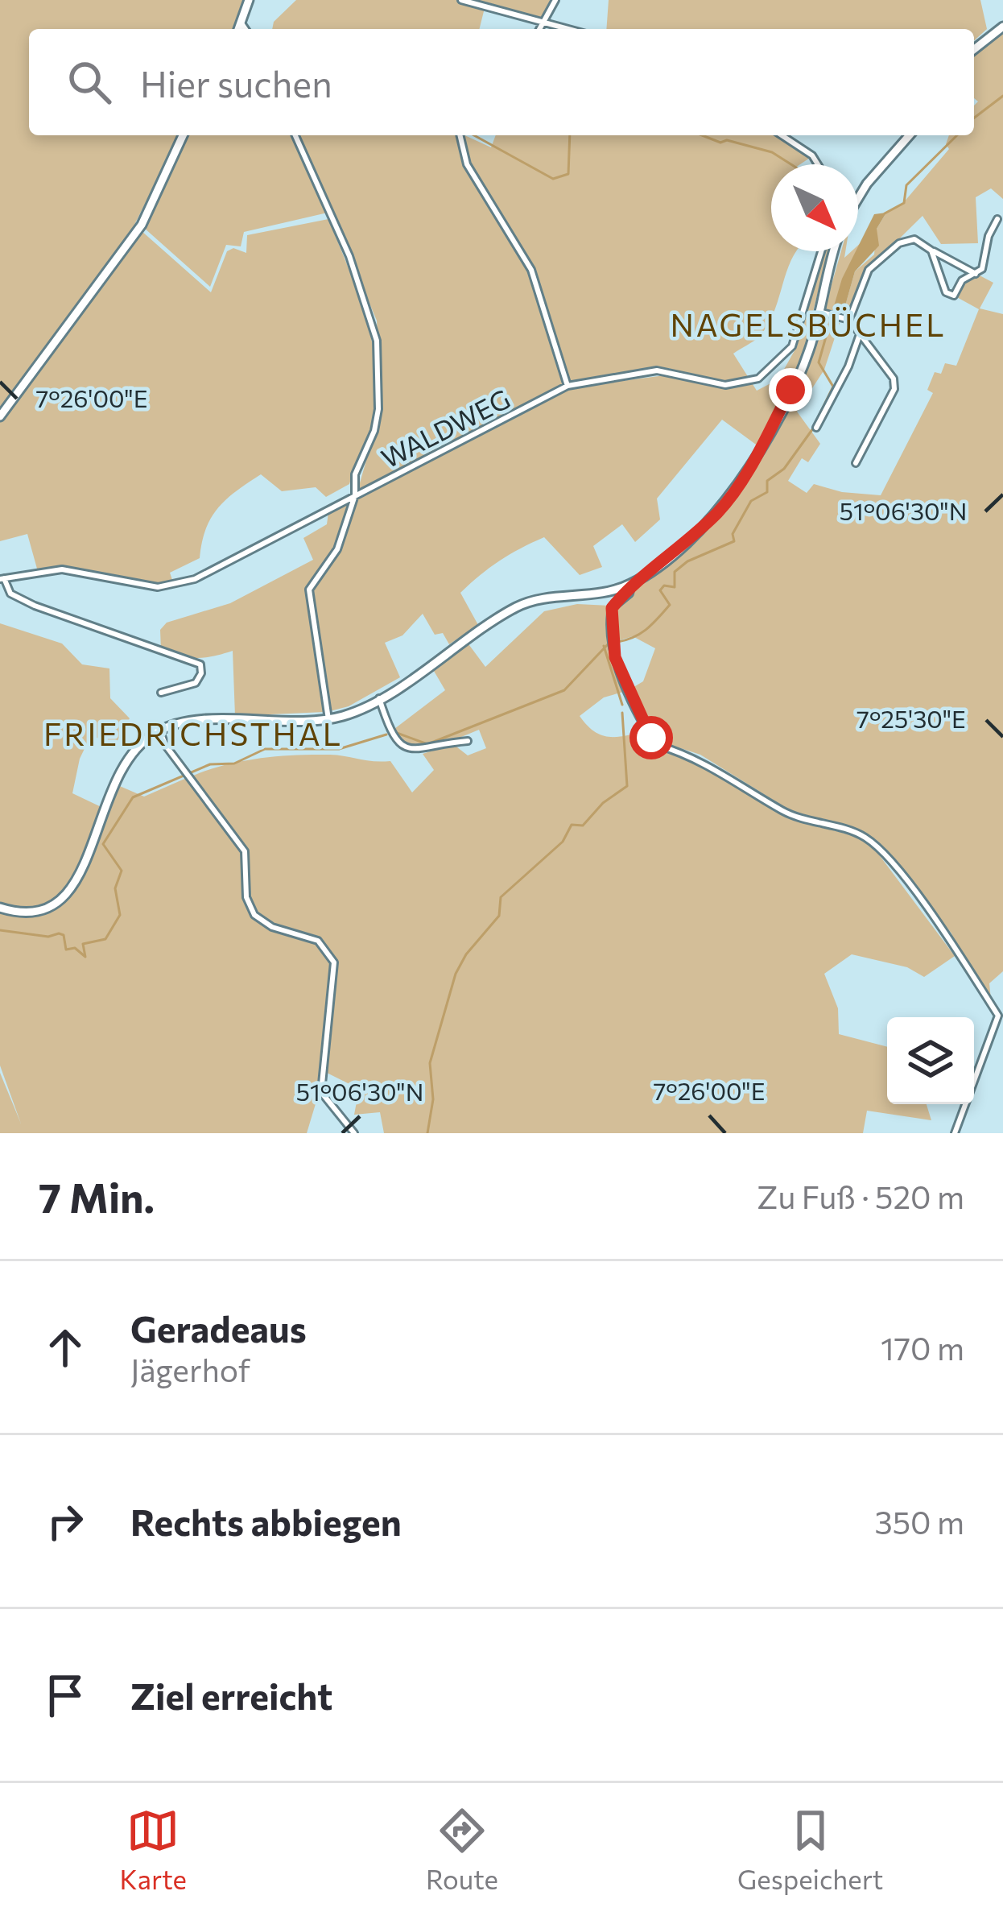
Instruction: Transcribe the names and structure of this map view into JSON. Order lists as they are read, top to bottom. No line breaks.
{"streets":{"street":["WALDWEG"]},"districts":["NAGELSBÜCHEL","FRIEDRICHSTHAL"],"north":"bottom right","page":{"search":"Hier suchen","heading":["7 Min.","Zu Fuß · 520 m"],"list":[["Geradeaus","Jägerhof","170 m"],["Rechts abbiegen","350 m"],"Ziel erreicht"],"nav":["Karte","Route","Gespeichert"]},"coordinates":["7°26'00\"E","51°06'30\"N","7°25'30\"E"]}
